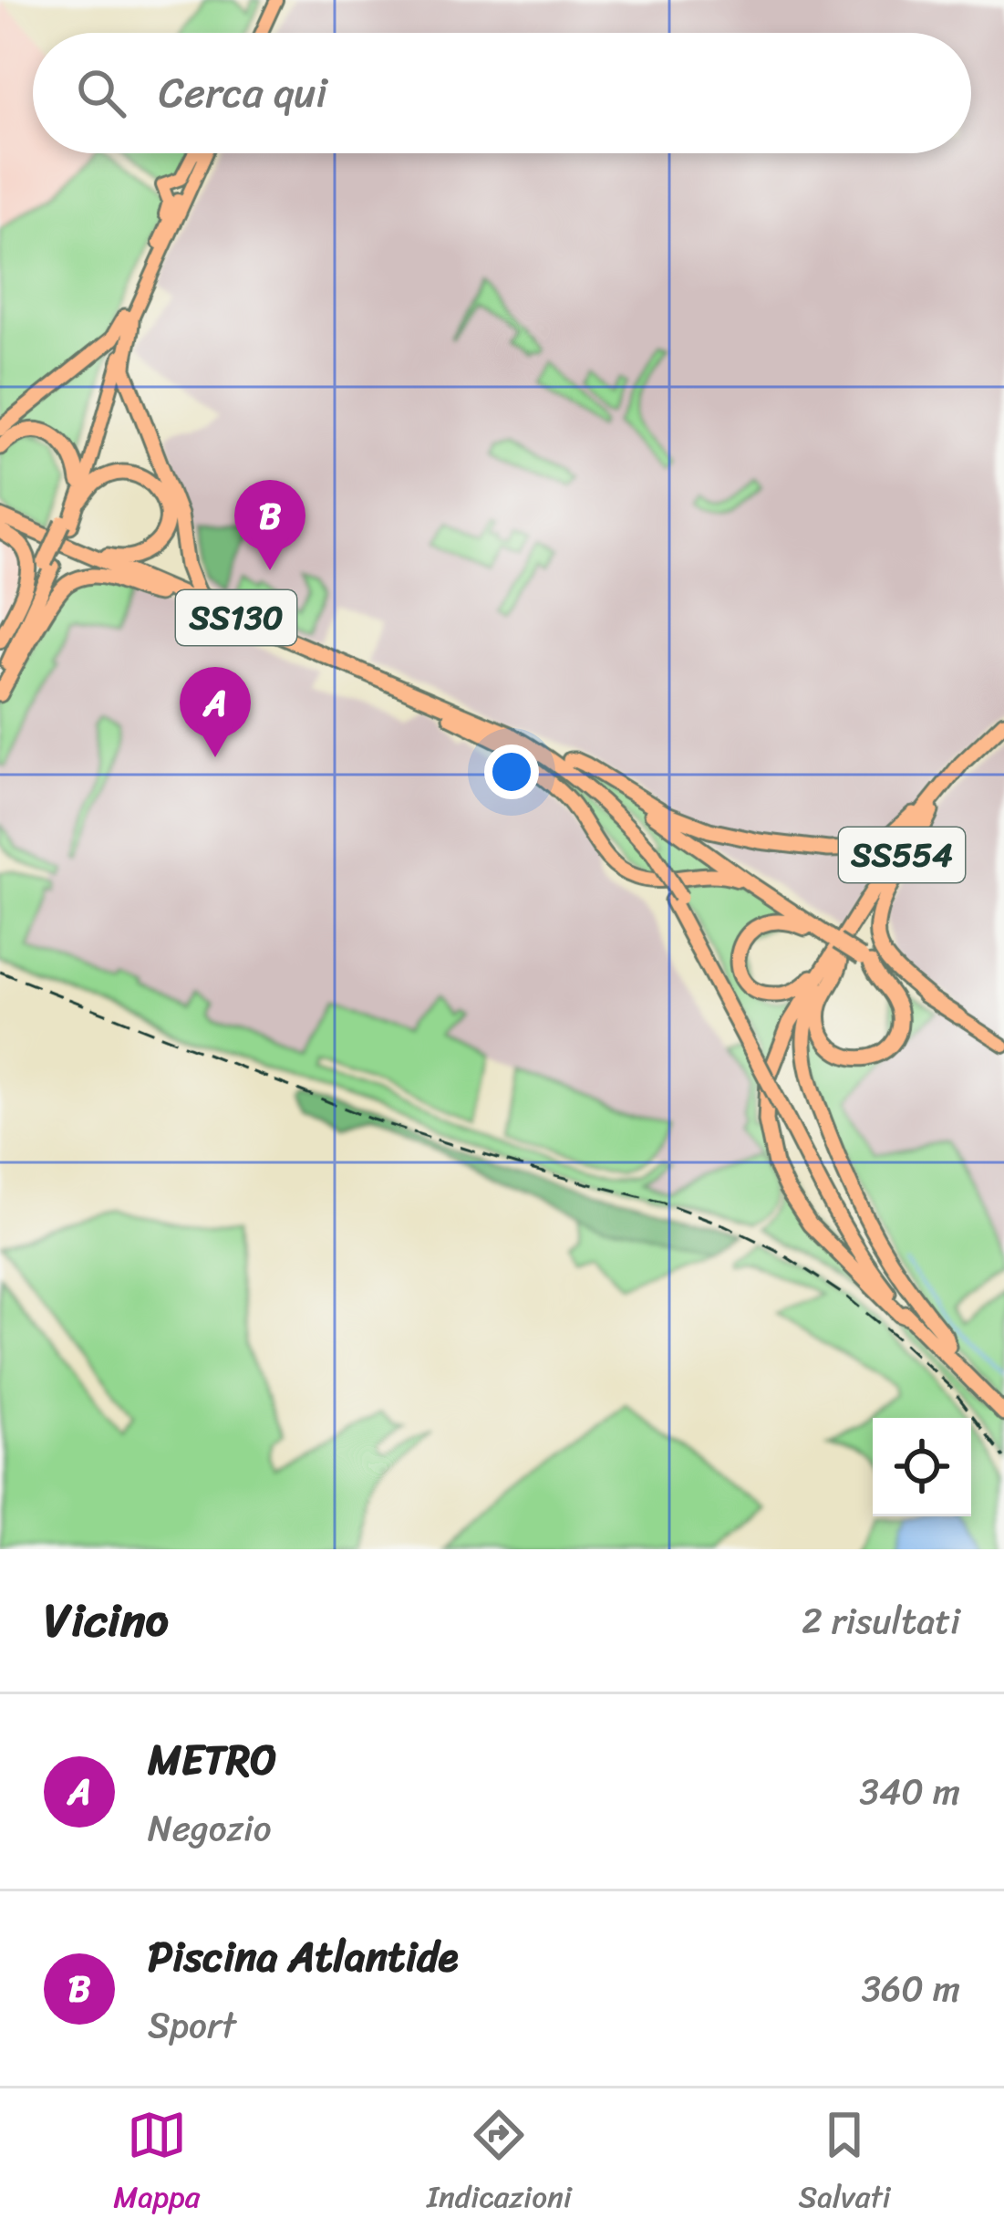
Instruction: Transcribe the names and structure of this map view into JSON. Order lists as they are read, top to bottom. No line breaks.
{"streets":{"highway":["SS130","SS554"]},"crossings":[["SS130","SS554"]],"page":{"search":"Cerca qui","pins":["B","A"],"heading":["Vicino","2 risultati"],"list":[{"mark":"A","name":"METRO","note":"Negozio","value":"340 m"},{"mark":"B","name":"Piscina Atlantide","note":"Sport","value":"360 m"}],"nav":["Mappa","Indicazioni","Salvati"]}}
